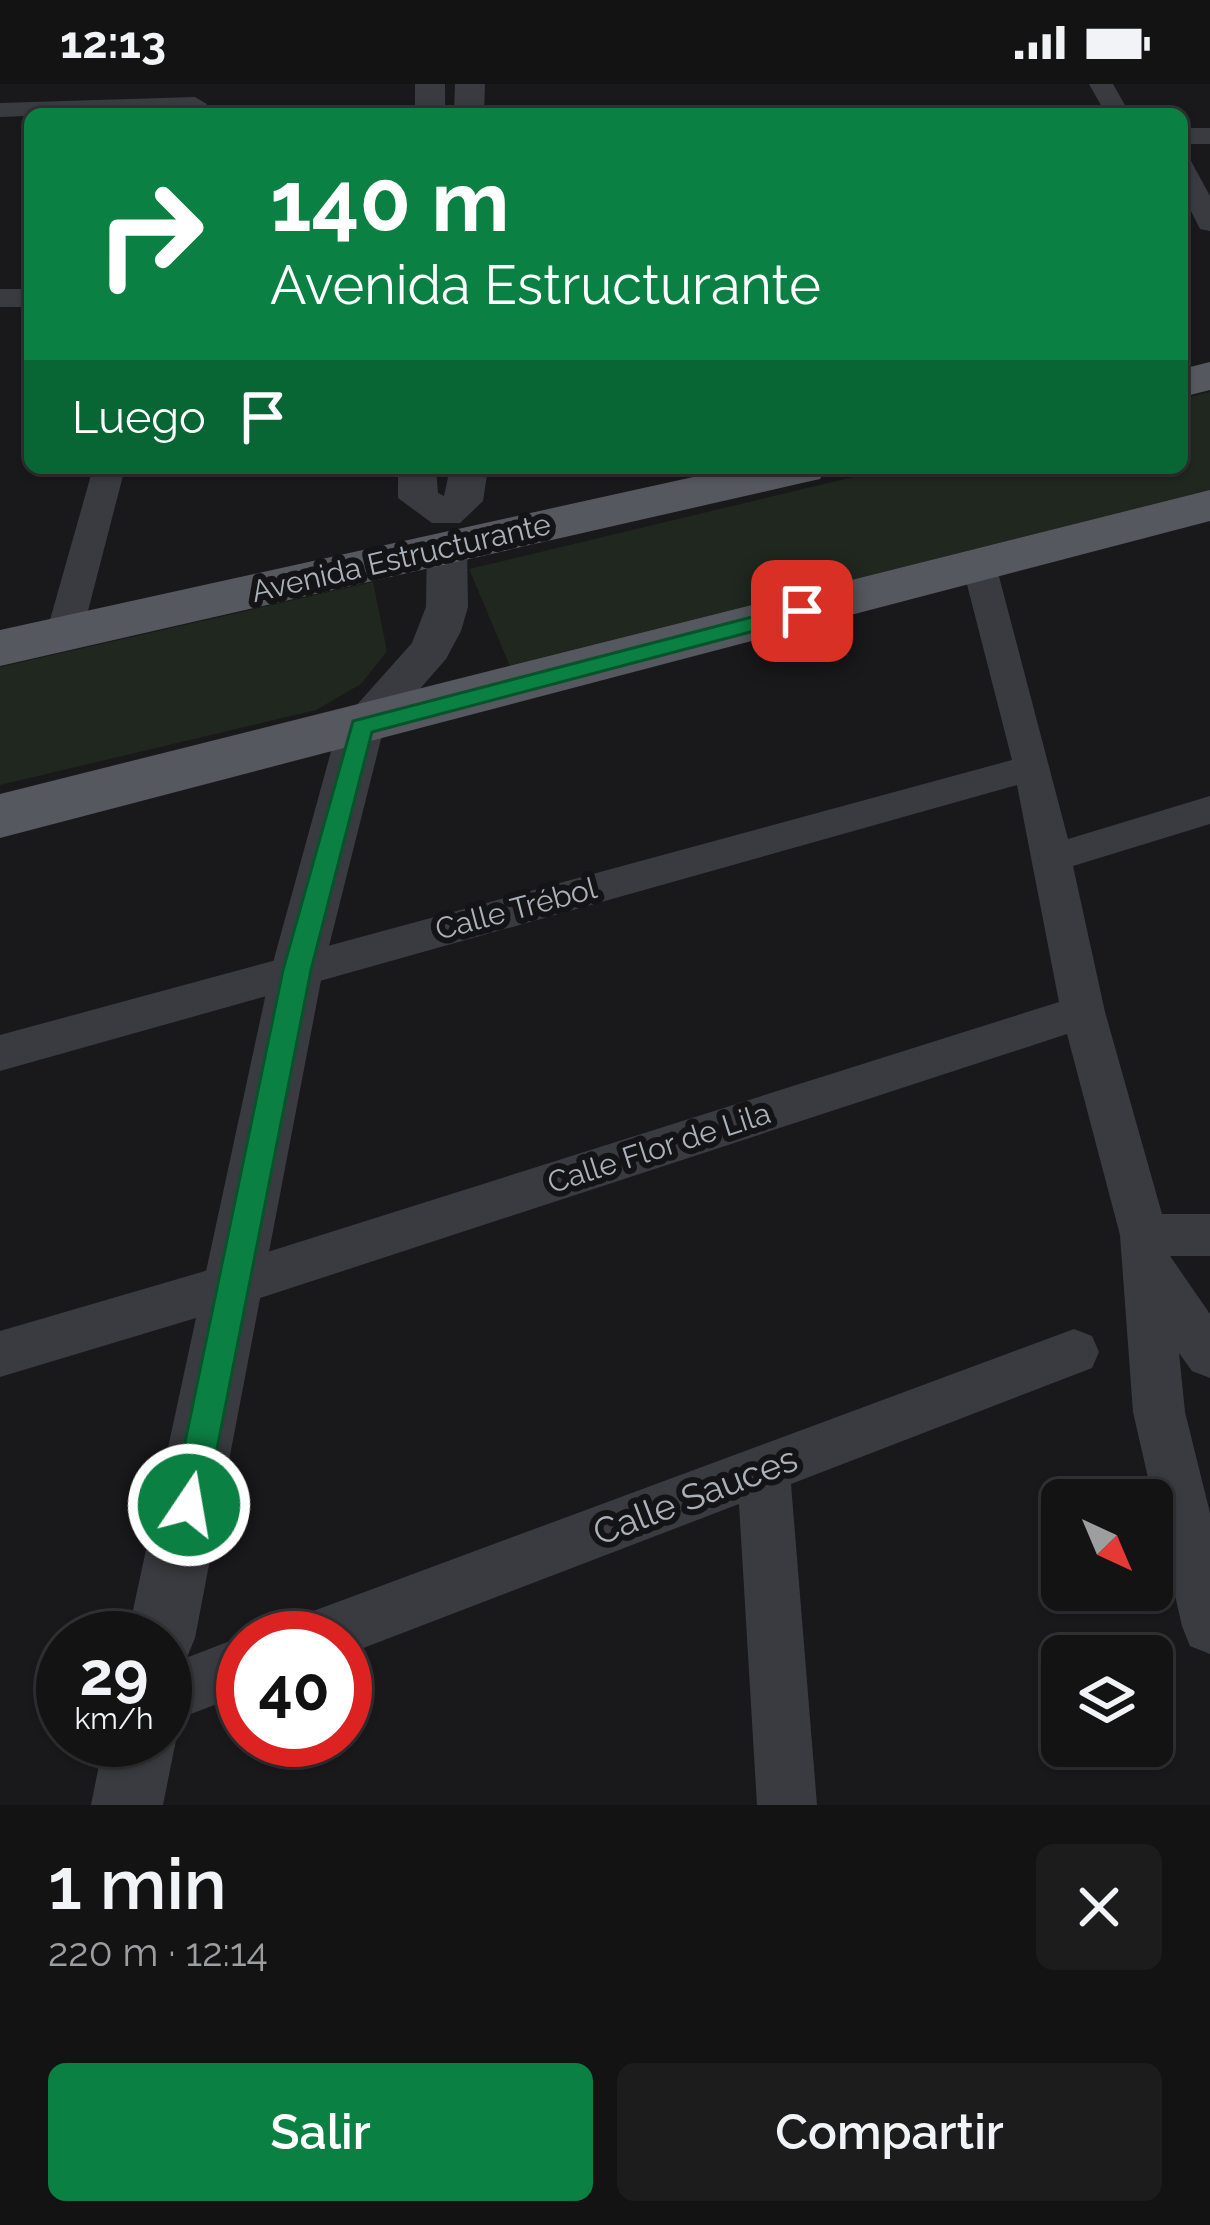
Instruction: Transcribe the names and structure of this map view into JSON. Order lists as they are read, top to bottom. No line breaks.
{"streets":{"main road":["Avenida Estructurante"],"street":["Calle Trébol","Calle Flor de Lila","Calle Sauces"]},"north":"bottom right","page":{"status":"12:13","turn":["140 m","Avenida Estructurante"],"then":"Luego","speed":"29 km/h","limit":"40","heading":["1 min","220 m · 12:14"],"buttons":["Salir","Compartir"]}}
